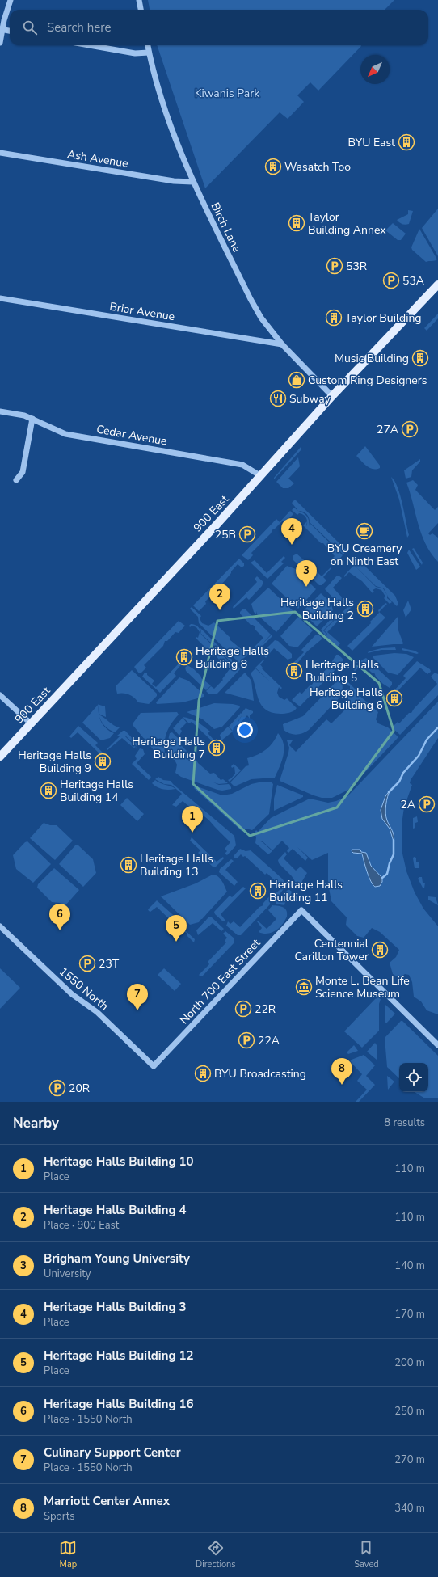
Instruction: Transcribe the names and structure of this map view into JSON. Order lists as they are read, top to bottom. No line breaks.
{"streets":{"main road":["900 East"],"street":["Ash Avenue","Birch Lane","Briar Avenue","Cedar Avenue","North 700 East Street","1550 North"]},"crossings":[["Ash Avenue","Birch Lane"],["Birch Lane","Briar Avenue"],["Birch Lane","900 East"],["Cedar Avenue","900 East"],["North 700 East Street","1550 North"]],"parks":["Kiwanis Park"],"places":{"building":["BYU East","Wasatch Too","Taylor Building Annex","Taylor Building","Music Building","Heritage Halls Building 2","Heritage Halls Building 8","Heritage Halls Building 5","Heritage Halls Building 6","Heritage Halls Building 7","Heritage Halls Building 9","Heritage Halls Building 14","Heritage Halls Building 13","Heritage Halls Building 11","Centennial Carillon Tower","BYU Broadcasting"],"parking":["53R","53A","27A","25B","2A","23T","22R","22A","20R"],"shop":["Custom Ring Designers"],"restaurant":["Subway"],"cafe":["BYU Creamery on Ninth East"],"museum":["Monte L. Bean Life Science Museum"]},"north":"bottom left","page":{"search":"Search here","pins":["4","3","2","1","6","5","7","8"],"heading":["Nearby","8 results"],"list":[{"mark":"1","name":"Heritage Halls Building 10","note":"Place","value":"110 m"},{"mark":"2","name":"Heritage Halls Building 4","note":"Place · 900 East","value":"110 m"},{"mark":"3","name":"Brigham Young University","note":"University","value":"140 m"},{"mark":"4","name":"Heritage Halls Building 3","note":"Place","value":"170 m"},{"mark":"5","name":"Heritage Halls Building 12","note":"Place","value":"200 m"},{"mark":"6","name":"Heritage Halls Building 16","note":"Place · 1550 North","value":"250 m"},{"mark":"7","name":"Culinary Support Center","note":"Place · 1550 North","value":"270 m"},{"mark":"8","name":"Marriott Center Annex","note":"Sports","value":"340 m"}],"nav":["Map","Directions","Saved"]}}
